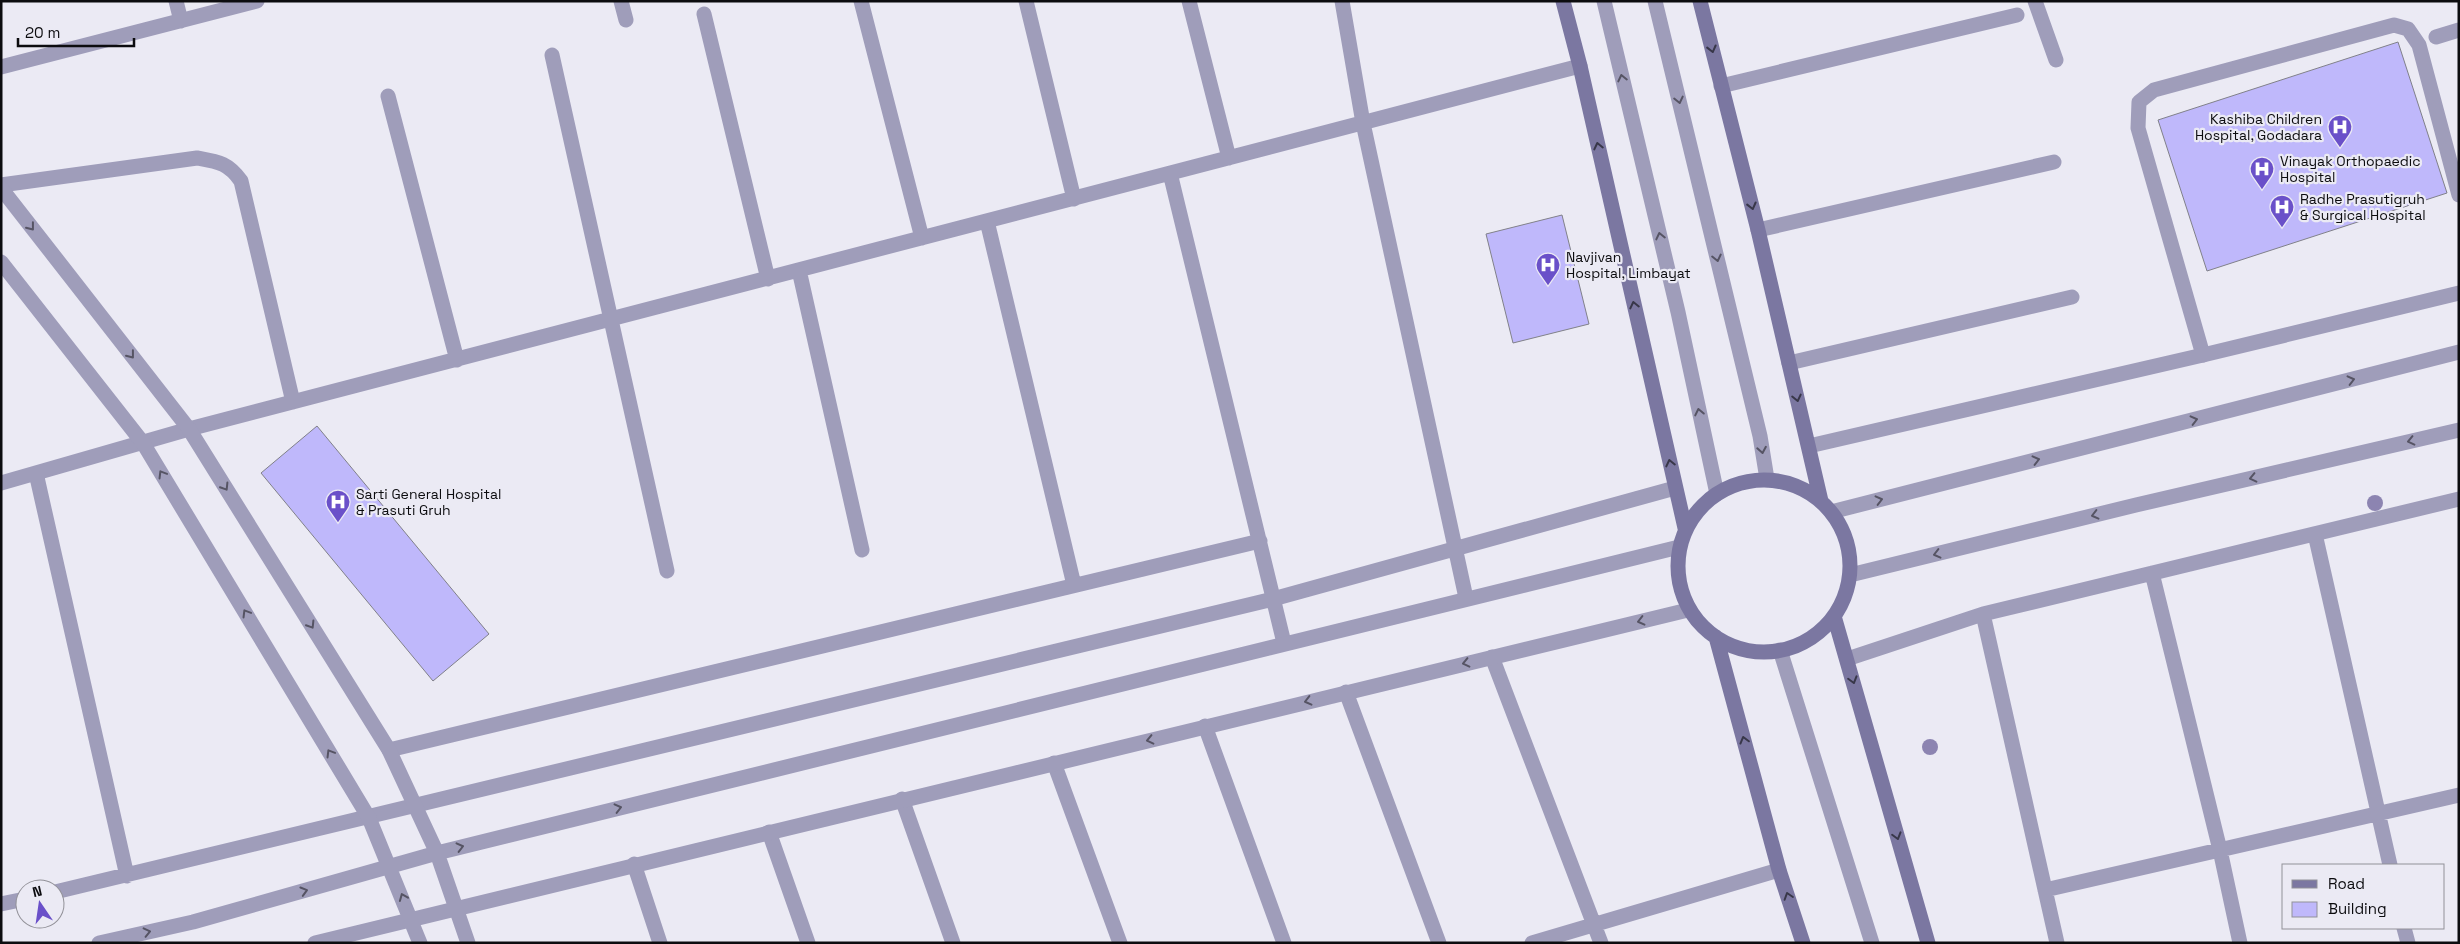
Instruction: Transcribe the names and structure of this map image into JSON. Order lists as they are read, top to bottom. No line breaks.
{"places":{"hospital":["Kashiba Children Hospital, Godadara","Vinayak Orthopaedic Hospital","Radhe Prasutigruh & Surgical Hospital","Navjivan Hospital, Limbayat","Sarti General Hospital & Prasuti Gruh"]},"legend":["Road","Building"],"scale_bar":"20 m","north":"top"}
